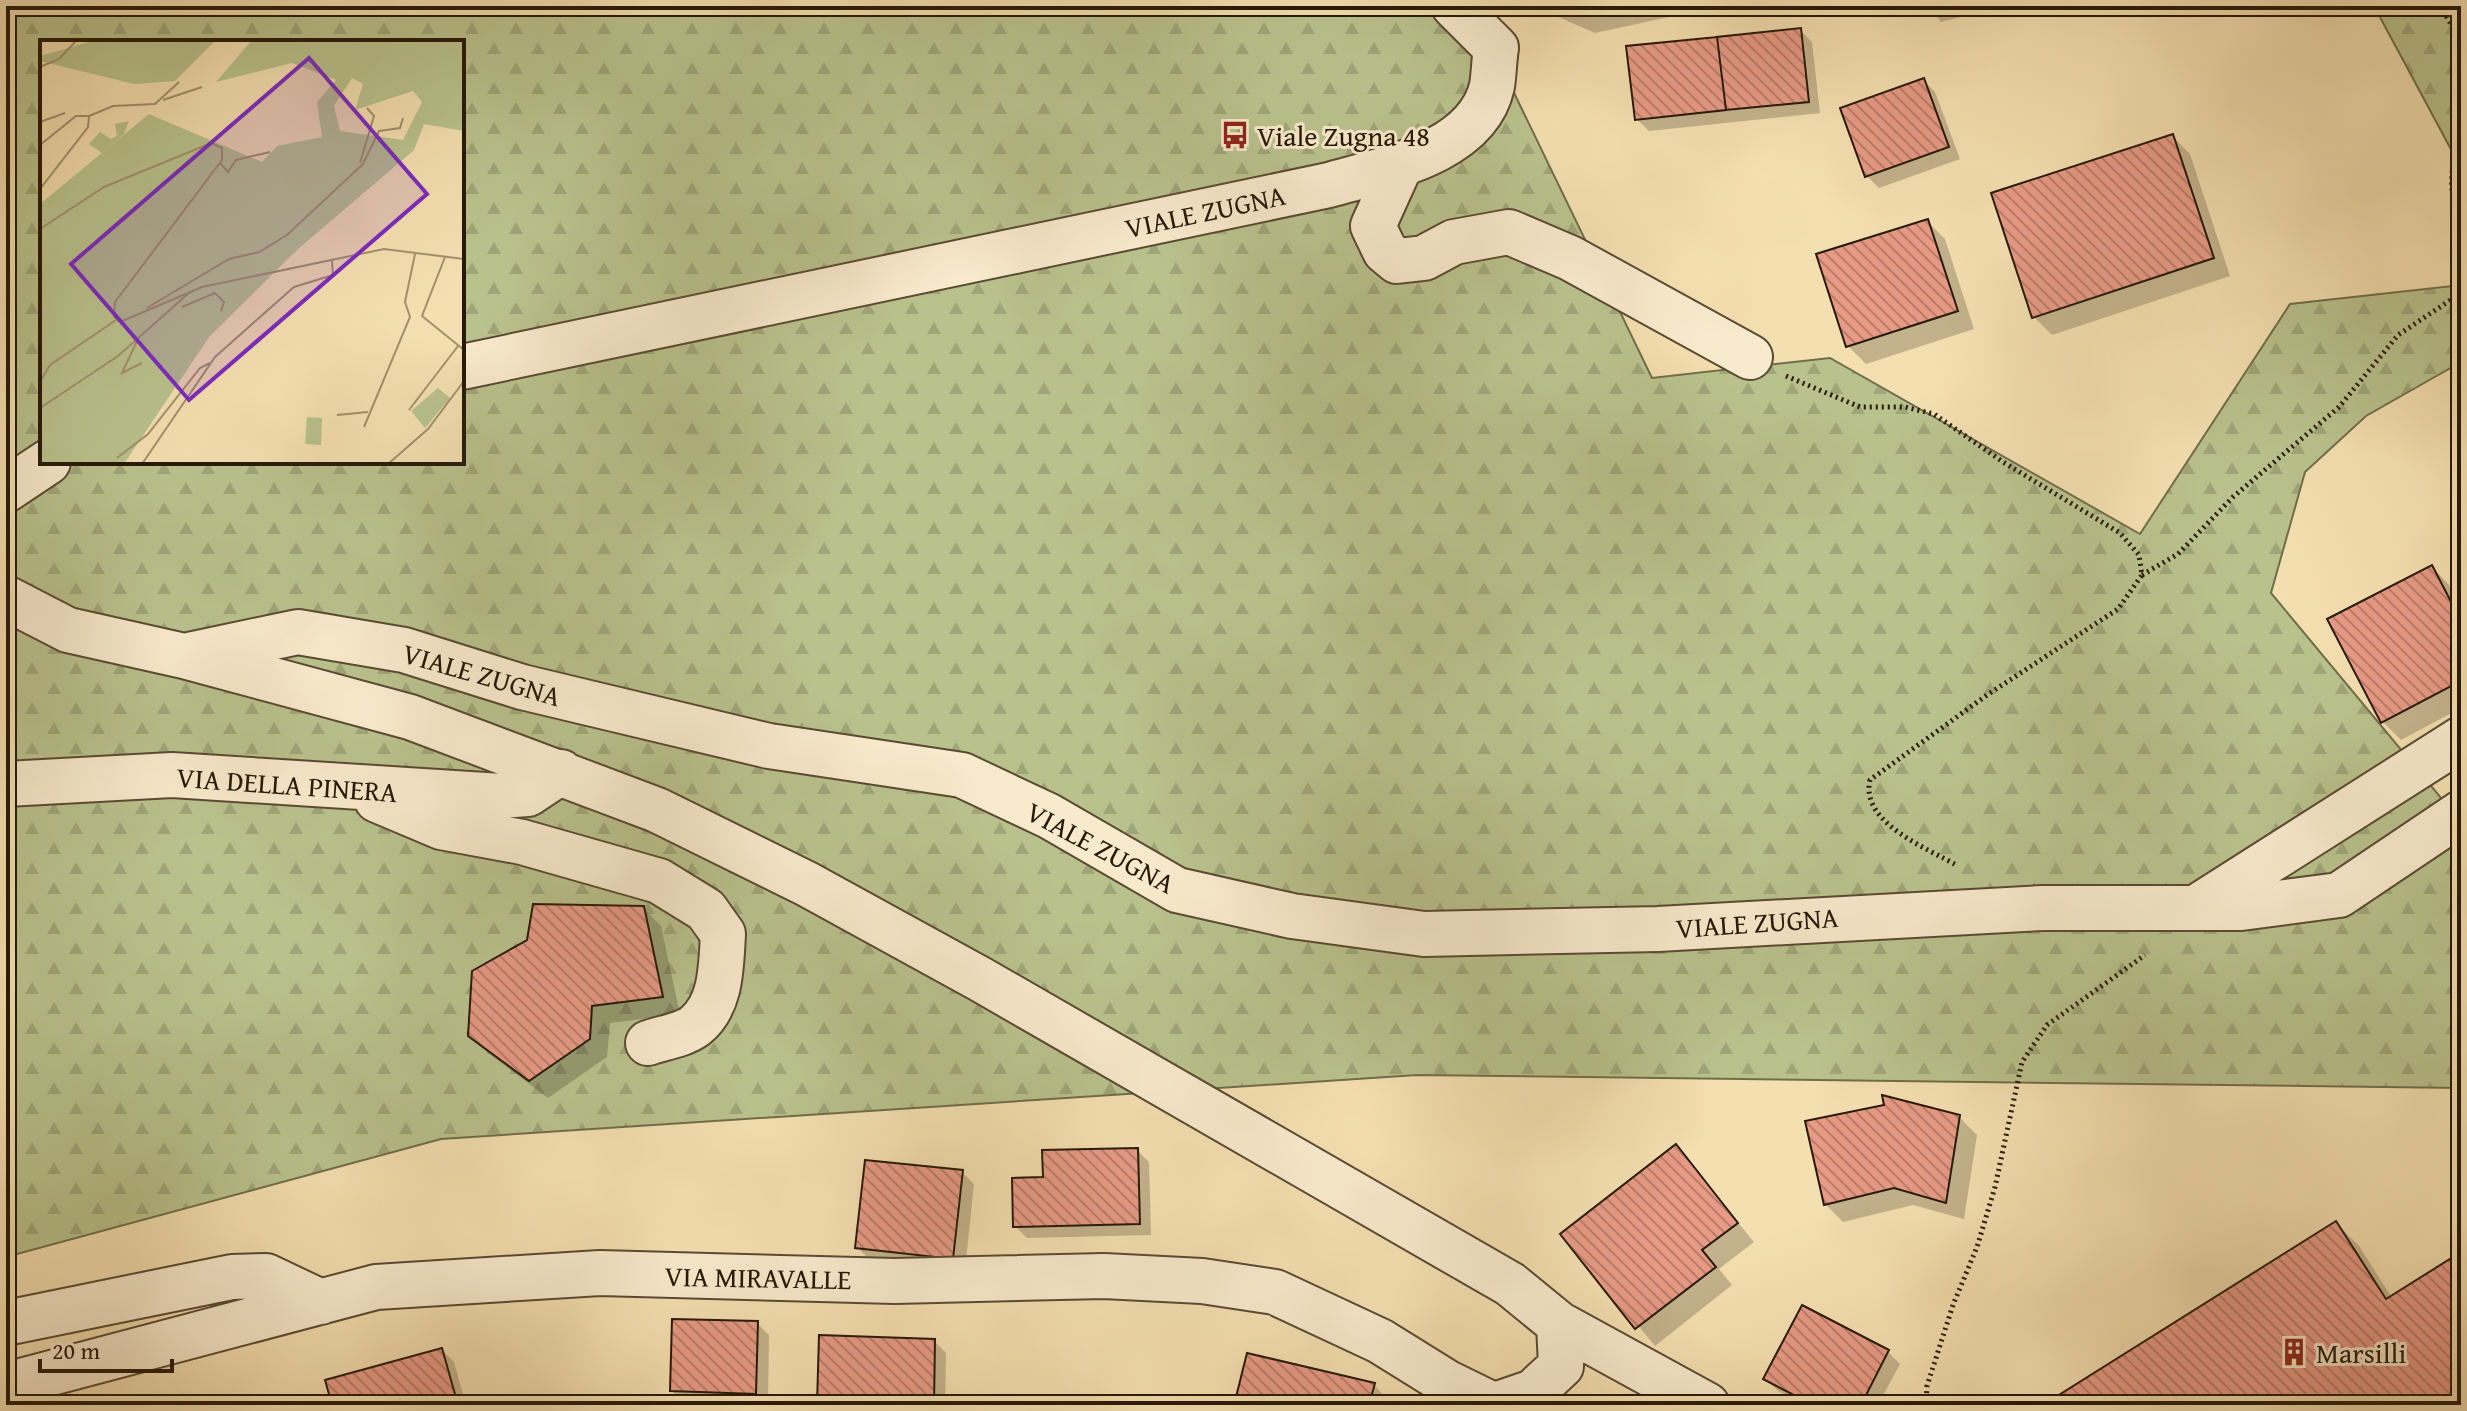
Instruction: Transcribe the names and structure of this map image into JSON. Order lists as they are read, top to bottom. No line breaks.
{"streets":{"street":["VIALE ZUGNA","VIA DELLA PINERA","VIA MIRAVALLE"]},"crossings":[["VIALE ZUGNA","VIA DELLA PINERA"],["VIALE ZUGNA","VIA MIRAVALLE"]],"places":{"bus stop":["Viale Zugna 48"],"building":["Marsilli"]},"scale_bar":"20 m"}
